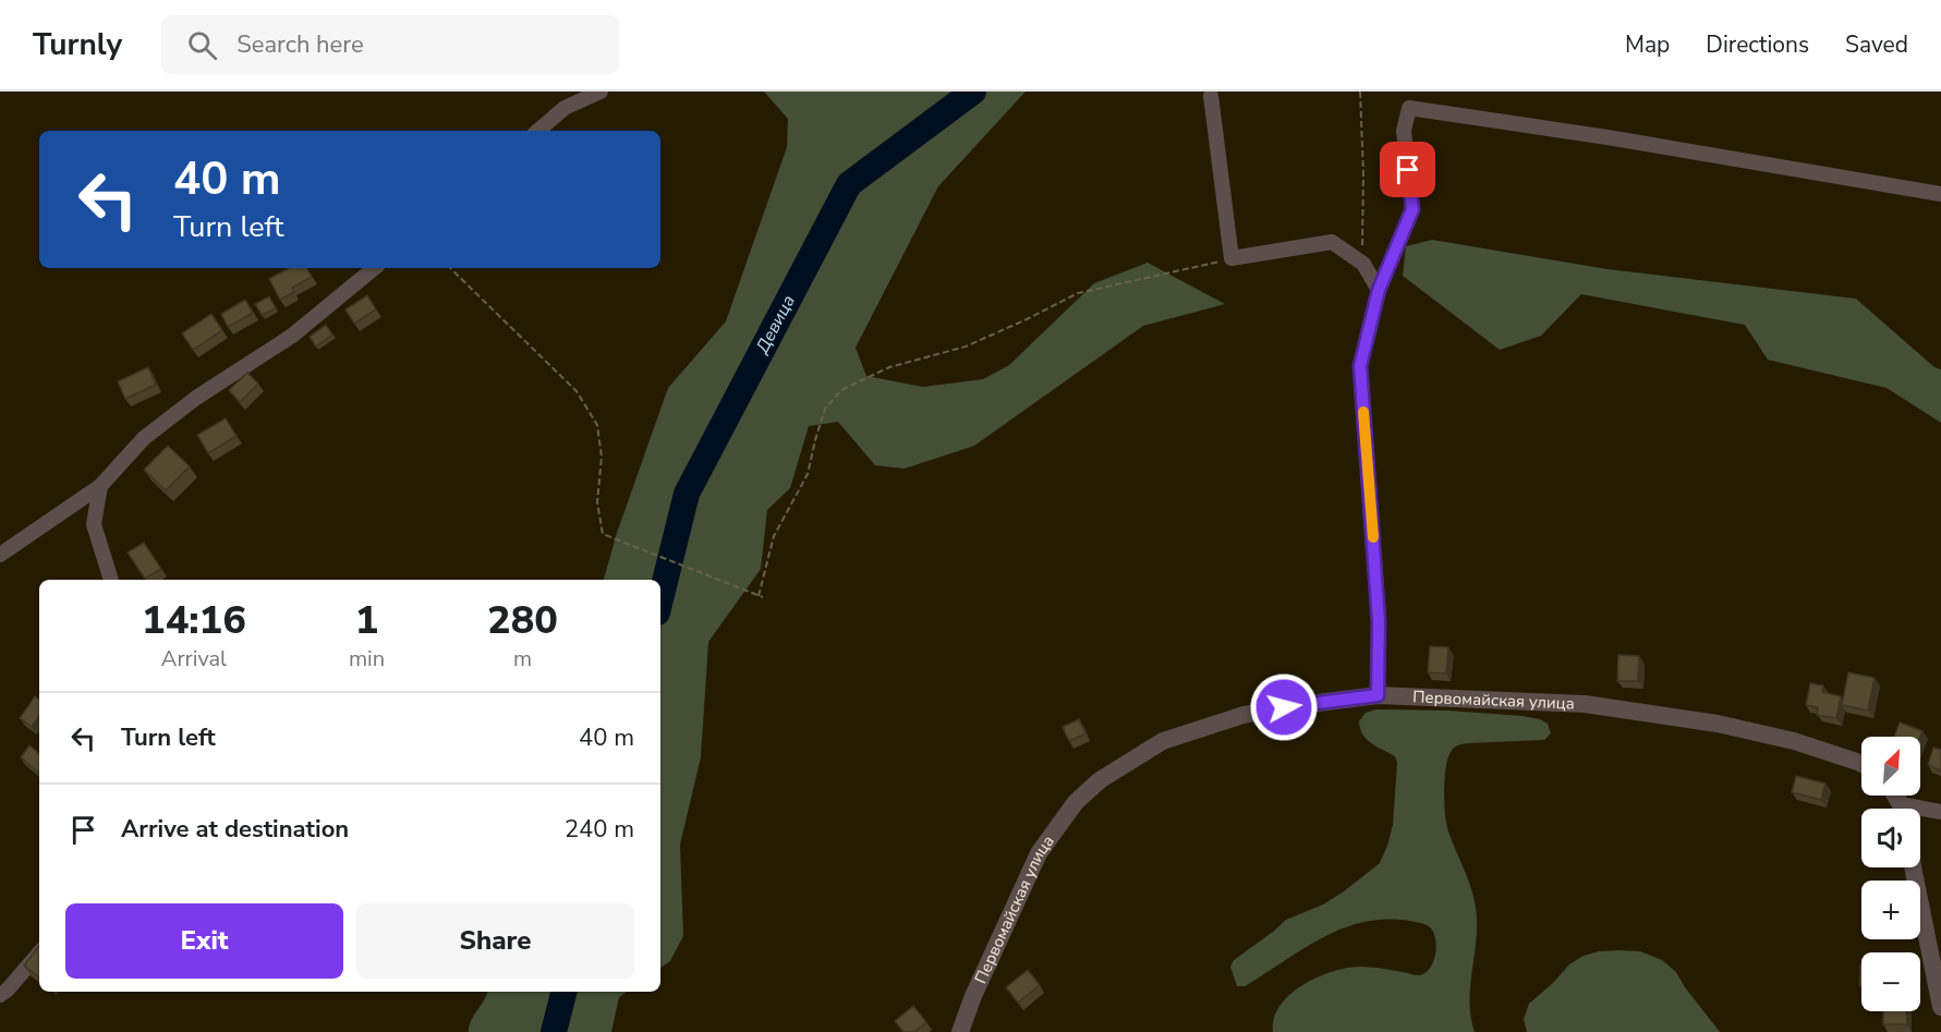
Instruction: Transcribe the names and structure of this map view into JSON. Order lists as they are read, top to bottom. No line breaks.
{"streets":{"street":["Первомайская улица"]},"water":["Девица"],"north":"top right","page":{"header":"Turnly","search":"Search here","nav":["Map","Directions","Saved"],"turn":["40 m","Turn left"],"eta":["14:16","Arrival","1","min","280","m"],"list":[{"name":"Turn left","value":"40 m"},{"name":"Arrive at destination","value":"240 m"}],"map_buttons":["+","−"],"buttons":["Exit","Share"]}}
